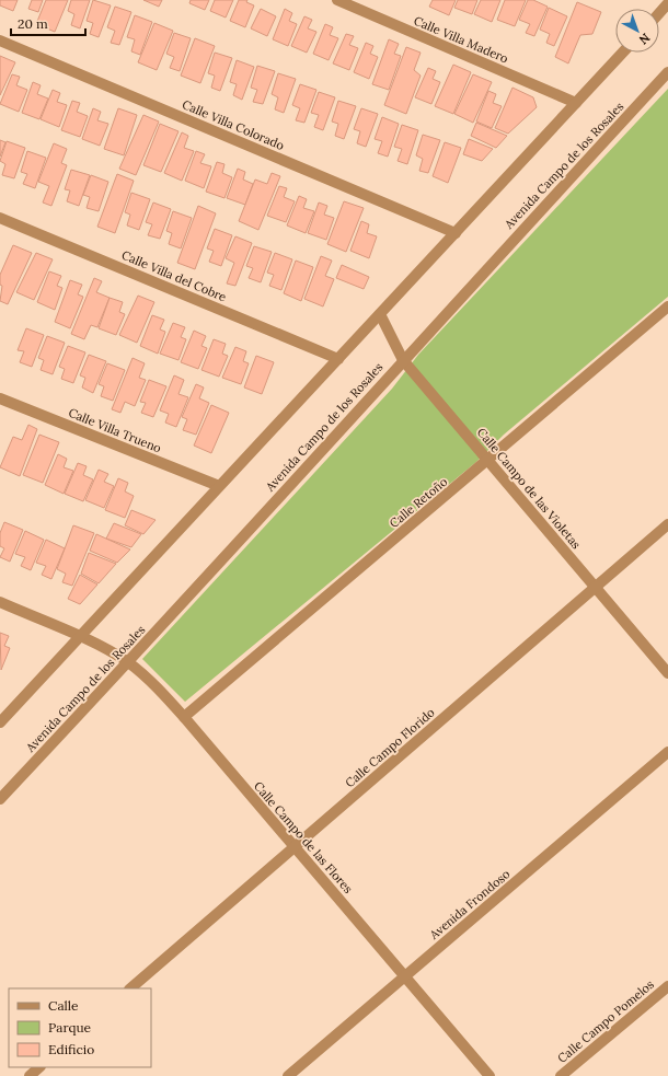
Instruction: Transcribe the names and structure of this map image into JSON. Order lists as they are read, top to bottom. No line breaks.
{"streets":{"street":["Calle Villa Madero","Calle Villa Colorado","Avenida Campo de los Rosales","Calle Villa del Cobre","Calle Villa Trueno","Calle Campo de las Violetas","Calle Retoño","Calle Campo Florido","Calle Campo de las Flores","Avenida Frondoso","Calle Campo Pomelos"]},"crossings":[["Avenida Campo de los Rosales","Calle Campo de las Violetas"],["Avenida Campo de los Rosales","Calle Campo de las Flores"],["Calle Campo de las Violetas","Calle Retoño"],["Calle Campo de las Violetas","Calle Campo Florido"],["Calle Retoño","Calle Campo de las Flores"],["Calle Campo Florido","Calle Campo de las Flores"],["Calle Campo de las Flores","Avenida Frondoso"]],"legend":["Calle","Parque","Edificio"],"scale_bar":"20 m","north":"bottom right"}
